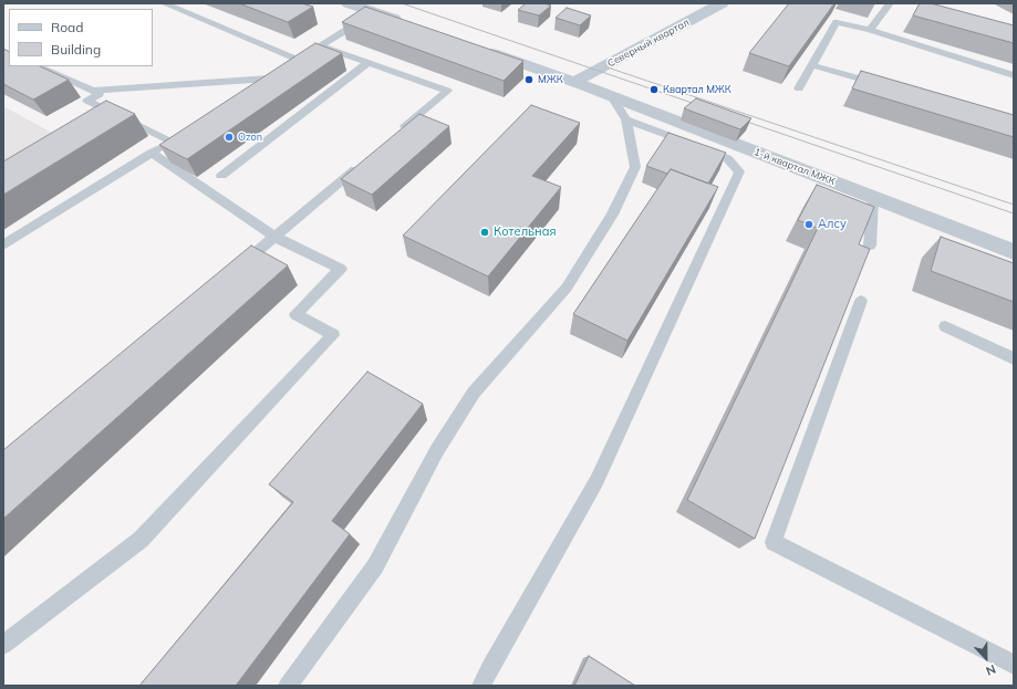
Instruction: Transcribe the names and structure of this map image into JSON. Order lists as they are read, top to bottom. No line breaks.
{"streets":{"main road":["Северный квартал"],"street":["1-й квартал МЖК"]},"crossings":[["Северный квартал","1-й квартал МЖК"]],"places":["МЖК","Квартал МЖК","Ozon","Алсу","Котельная"],"legend":["Road","Building"],"north":"bottom"}
